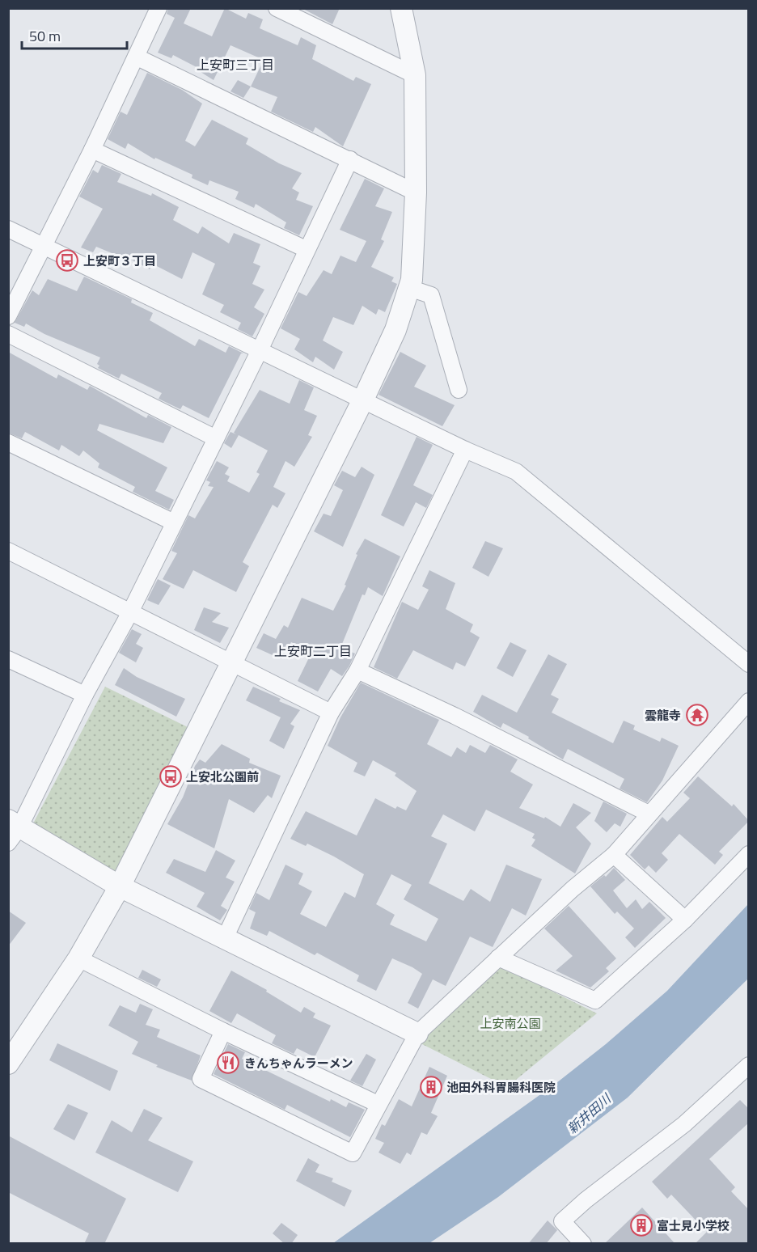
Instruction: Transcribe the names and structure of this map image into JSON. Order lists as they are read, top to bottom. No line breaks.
{"districts":["上安町三丁目","上安町二丁目"],"water":["新井田川"],"parks":["上安南公園"],"places":{"bus stop":["上安町３丁目","上安北公園前"],"temple":["雲龍寺"],"restaurant":["きんちゃんラーメン"],"building":["池田外科胃腸科医院","富士見小学校"]},"scale_bar":"50 m"}
